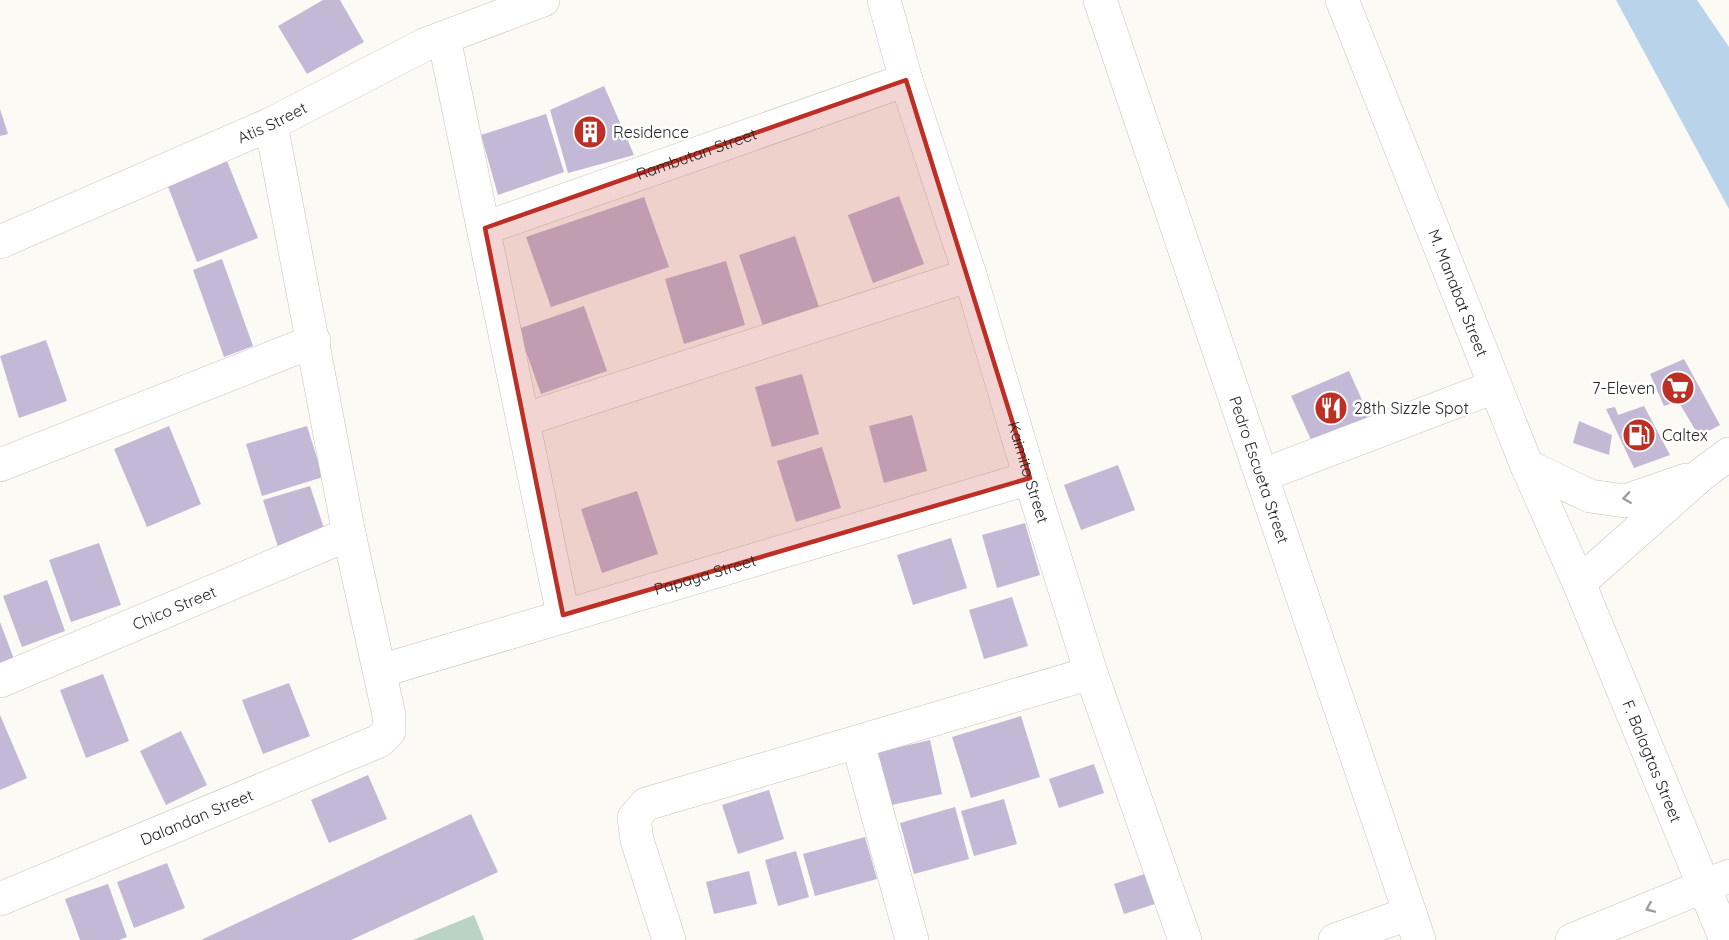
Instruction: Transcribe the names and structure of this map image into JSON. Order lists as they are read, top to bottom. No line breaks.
{"streets":{"street":["Atis Street","Rambutan Street","M. Manabat Street","Pedro Escueta Street","Kaimito Street","Papaya Street","Chico Street","F. Balagtas Street","Dalandan Street"]},"crossings":[["Rambutan Street","Kaimito Street"],["M. Manabat Street","F. Balagtas Street"],["Kaimito Street","Papaya Street"],["Papaya Street","Dalandan Street"]],"places":{"building":["Residence"],"supermarket":["7-Eleven"],"restaurant":["28th Sizzle Spot"],"fuel station":["Caltex"]}}
